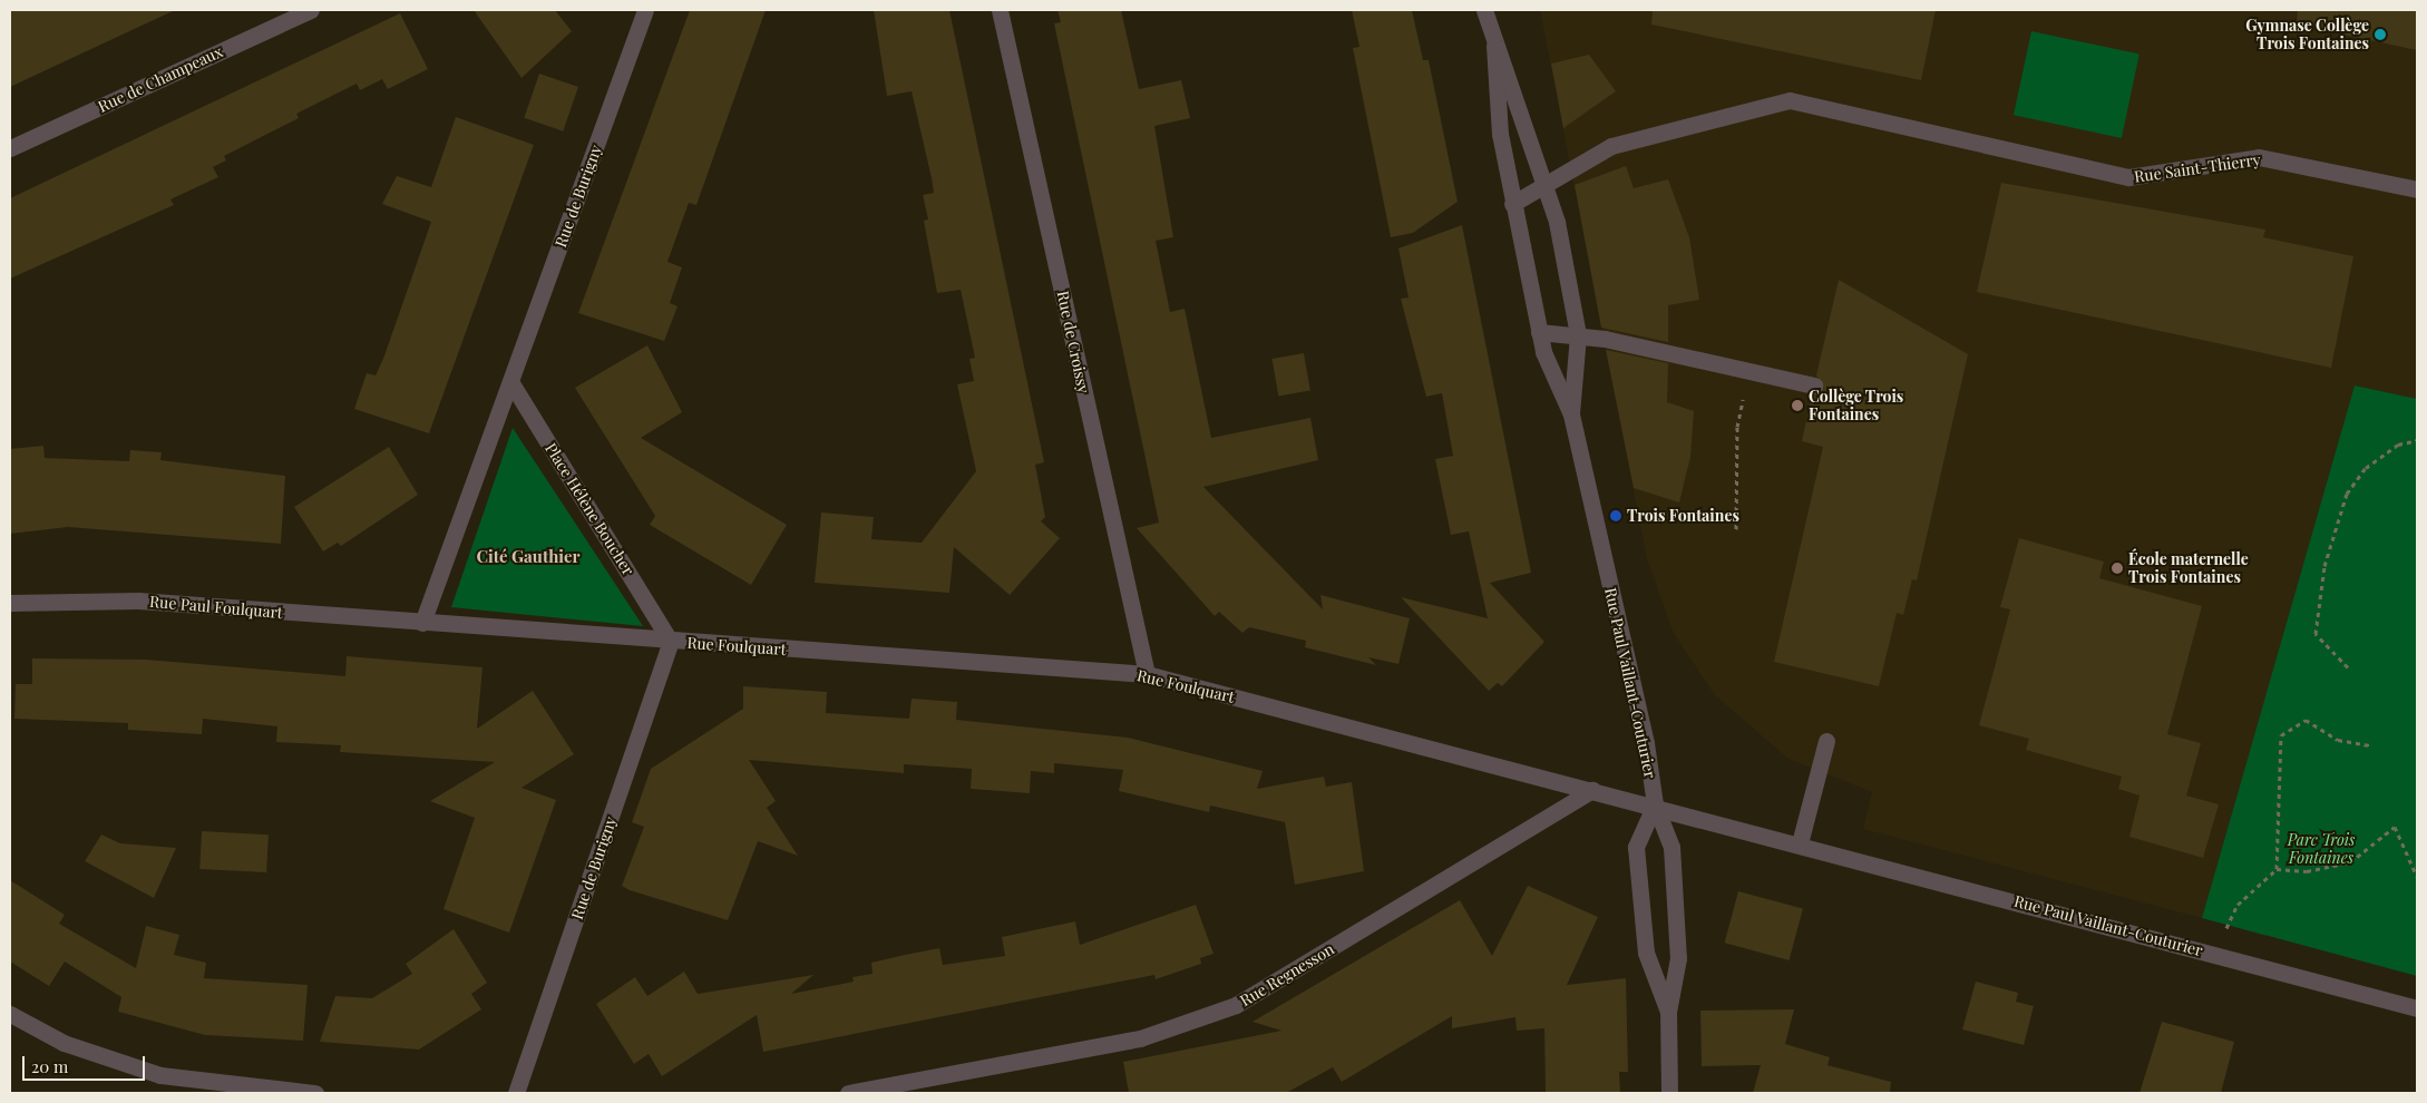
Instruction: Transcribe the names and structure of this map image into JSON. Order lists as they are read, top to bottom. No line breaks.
{"streets":{"street":["Rue de Champeaux","Rue Saint-Thierry","Rue de Burigny","Rue de Croissy","Place Hélène Boucher","Rue Paul Foulquart","Rue Foulquart","Rue Paul Vaillant-Couturier","Rue Regnesson"]},"crossings":[["Rue Saint-Thierry","Rue Paul Vaillant-Couturier"],["Rue de Burigny","Place Hélène Boucher"],["Rue de Burigny","Rue Foulquart"],["Rue de Croissy","Rue Foulquart"],["Place Hélène Boucher","Rue Foulquart"],["Rue Foulquart","Rue Paul Vaillant-Couturier"],["Rue Foulquart","Rue Regnesson"]],"districts":["Cité Gauthier"],"parks":["Parc Trois Fontaines"],"places":["Gymnase Collège Trois Fontaines","Collège Trois Fontaines","Trois Fontaines","École maternelle Trois Fontaines"],"scale_bar":"20 m"}
